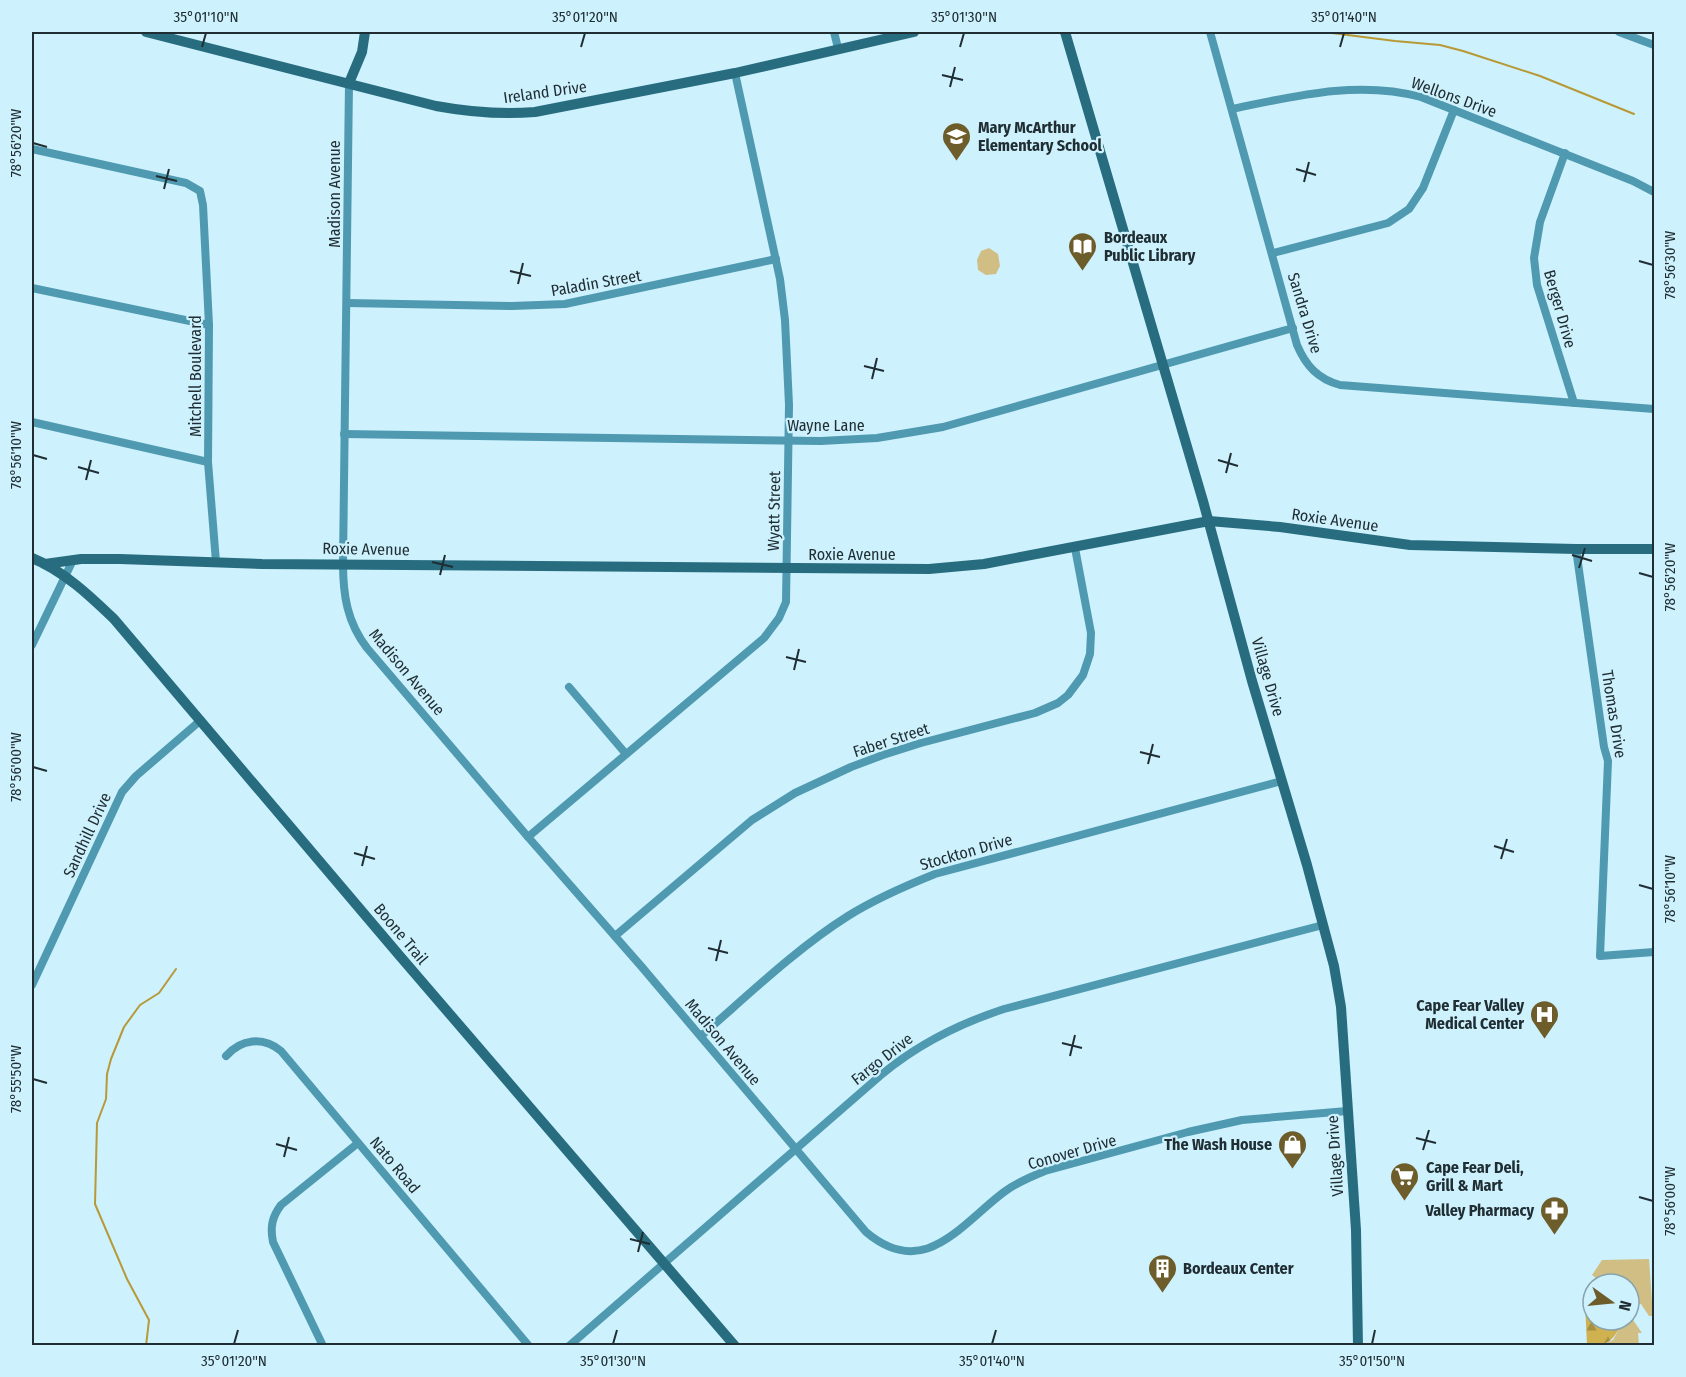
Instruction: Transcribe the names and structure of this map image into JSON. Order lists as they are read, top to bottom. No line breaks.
{"streets":{"street":["Ireland Drive","Wellons Drive","Madison Avenue","Paladin Street","Berger Drive","Sandra Drive","Mitchell Boulevard","Wayne Lane","Wyatt Street","Roxie Avenue","Village Drive","Thomas Drive","Faber Street","Sandhill Drive","Stockton Drive","Boone Trail","Fargo Drive","Conover Drive","Nato Road"]},"crossings":[["Ireland Drive","Madison Avenue"],["Ireland Drive","Wyatt Street"],["Wellons Drive","Berger Drive"],["Wellons Drive","Sandra Drive"],["Madison Avenue","Paladin Street"],["Madison Avenue","Wayne Lane"],["Madison Avenue","Wyatt Street"],["Madison Avenue","Roxie Avenue"],["Madison Avenue","Faber Street"],["Madison Avenue","Stockton Drive"],["Madison Avenue","Fargo Drive"],["Madison Avenue","Conover Drive"],["Paladin Street","Wyatt Street"],["Berger Drive","Sandra Drive"],["Sandra Drive","Wayne Lane"],["Mitchell Boulevard","Roxie Avenue"],["Wayne Lane","Wyatt Street"],["Wayne Lane","Village Drive"],["Wyatt Street","Roxie Avenue"],["Roxie Avenue","Village Drive"],["Roxie Avenue","Thomas Drive"],["Roxie Avenue","Faber Street"],["Roxie Avenue","Boone Trail"],["Village Drive","Stockton Drive"],["Village Drive","Fargo Drive"],["Village Drive","Conover Drive"],["Sandhill Drive","Boone Trail"],["Boone Trail","Fargo Drive"],["Fargo Drive","Conover Drive"]],"places":{"school or university":["Mary McArthur Elementary School"],"library":["Bordeaux Public Library"],"hospital":["Cape Fear Valley Medical Center"],"shop":["The Wash House"],"supermarket":["Cape Fear Deli, Grill & Mart"],"pharmacy":["Valley Pharmacy"],"building":["Bordeaux Center"]},"north":"right","coordinates":["35°01'10\"N","35°01'20\"N","35°01'30\"N","35°01'40\"N","78°56'20\"W","78°56'30\"W","78°56'10\"W","78°56'00\"W","78°55'50\"W","35°01'50\"N"]}
